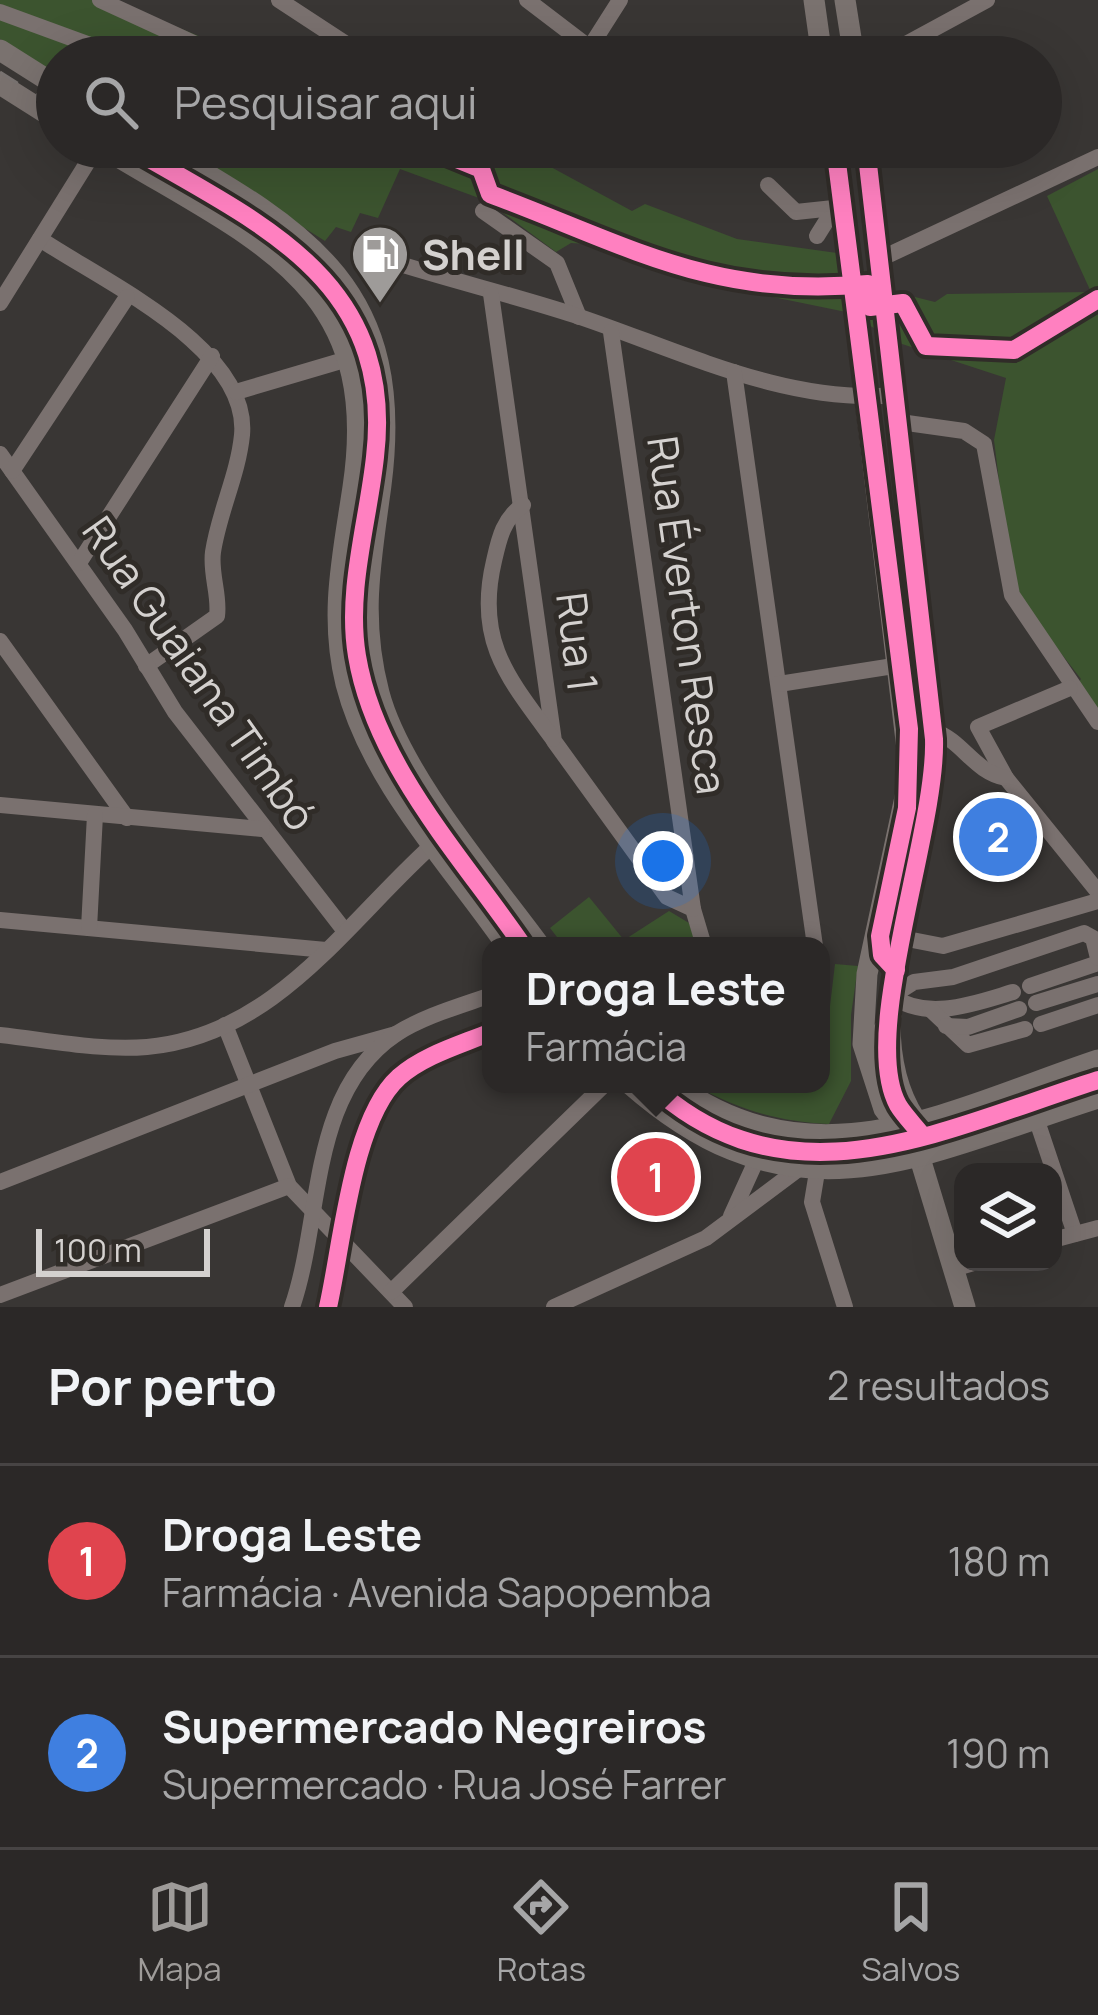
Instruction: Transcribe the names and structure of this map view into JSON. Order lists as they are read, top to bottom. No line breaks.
{"streets":{"street":["Rua Éverton Resca","Rua 1","Rua Guaiana Timbó"]},"crossings":[["Rua Éverton Resca","Rua 1"]],"places":{"fuel station":["Shell"]},"scale_bar":"100 m","page":{"search":"Pesquisar aqui","pins":["2","1"],"popup":["Droga Leste","Farmácia"],"scale":"100 m","heading":["Por perto","2 resultados"],"list":[{"mark":"1","name":"Droga Leste","note":"Farmácia · Avenida Sapopemba","value":"180 m"},{"mark":"2","name":"Supermercado Negreiros","note":"Supermercado · Rua José Farrer","value":"190 m"}],"nav":["Mapa","Rotas","Salvos"]}}
